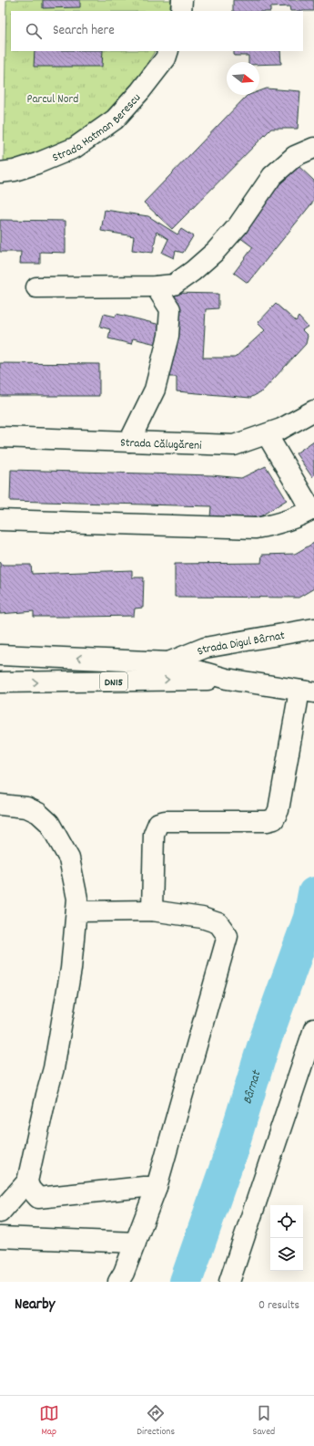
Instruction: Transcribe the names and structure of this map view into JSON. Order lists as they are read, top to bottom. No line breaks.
{"streets":{"street":["Strada Hatman Berescu","Strada Călugăreni","Strada Digul Bârnat","DN15"]},"crossings":[["Strada Digul Bârnat","DN15"]],"water":["Bârnat"],"parks":["Parcul Nord"],"north":"right","page":{"search":"Search here","heading":["Nearby","0 results"],"nav":["Map","Directions","Saved"]}}
